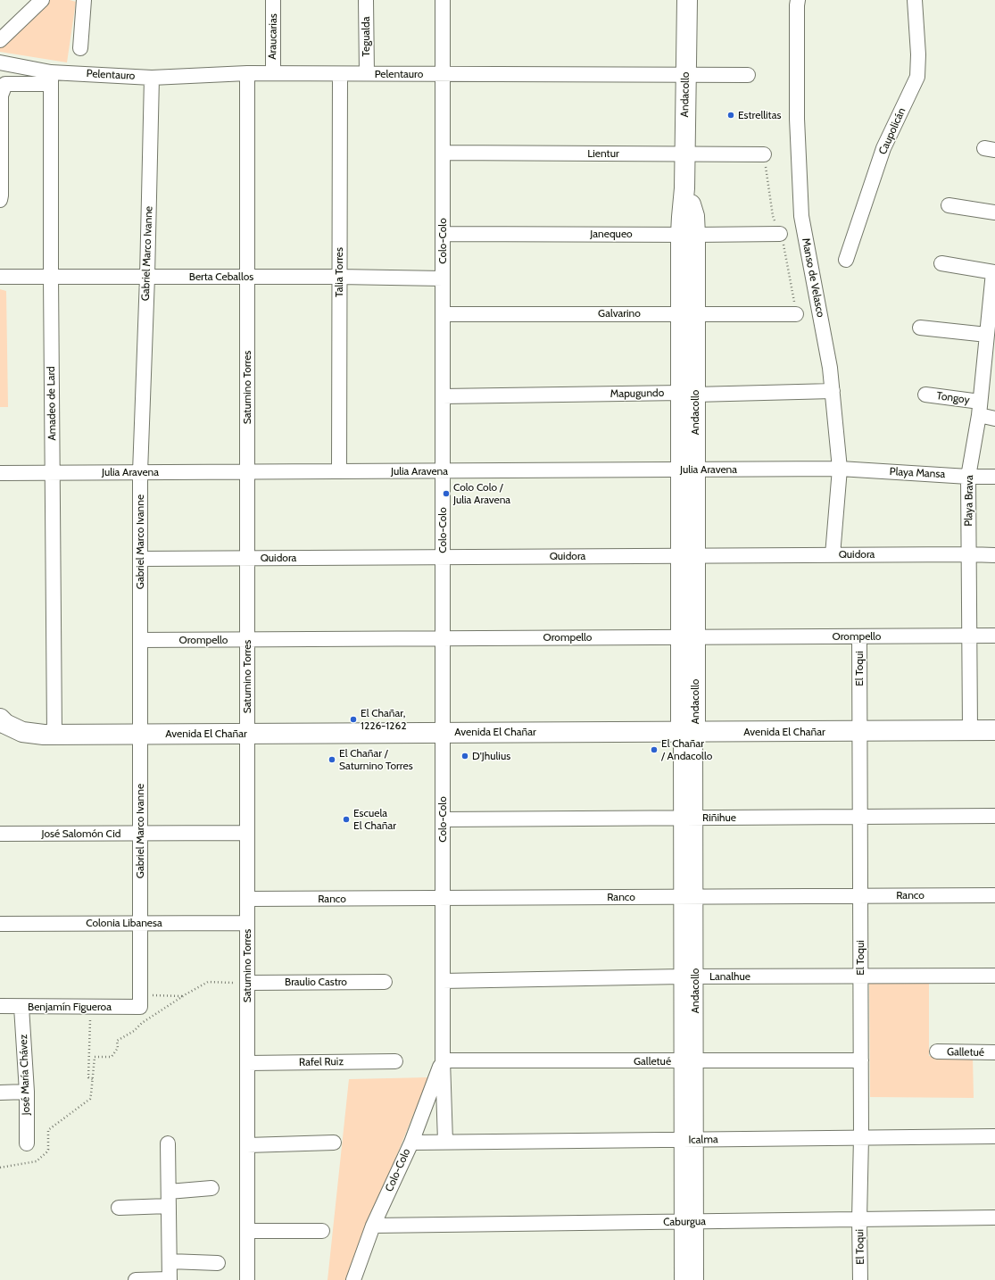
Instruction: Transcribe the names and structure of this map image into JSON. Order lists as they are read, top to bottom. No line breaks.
{"streets":{"street":["Araucarias","Tegualda","Pelentauro","Andacollo","Caupolicán","Lientur","Janequeo","Colo-Colo","Gabriel Marco Ivanne","Talia Torres","Berta Ceballos","Manso de Velasco","Galvarino","Saturnino Torres","Mapugundo","Tongoy","Amadeo de Lard","Julia Aravena","Playa Mansa","Playa Brava","Quidora","Orompello","El Toqui","Avenida El Chañar","Riñihue","José Salomón Cid","Ranco","Colonia Libanesa","Lanalhue","Braulio Castro","Benjamín Figueroa","Galletué","Rafel Ruiz","José María Chávez","Icalma","Caburgua"]},"crossings":[["Araucarias","Pelentauro"],["Tegualda","Pelentauro"],["Pelentauro","Andacollo"],["Pelentauro","Colo-Colo"],["Pelentauro","Gabriel Marco Ivanne"],["Pelentauro","Talia Torres"],["Pelentauro","Saturnino Torres"],["Pelentauro","Amadeo de Lard"],["Andacollo","Lientur"],["Andacollo","Janequeo"],["Andacollo","Galvarino"],["Andacollo","Mapugundo"],["Andacollo","Julia Aravena"],["Andacollo","Quidora"],["Andacollo","Orompello"],["Andacollo","Avenida El Chañar"],["Andacollo","Riñihue"],["Andacollo","Ranco"],["Andacollo","Lanalhue"],["Andacollo","Galletué"],["Andacollo","Icalma"],["Andacollo","Caburgua"],["Lientur","Colo-Colo"],["Janequeo","Colo-Colo"],["Colo-Colo","Berta Ceballos"],["Colo-Colo","Galvarino"],["Colo-Colo","Mapugundo"],["Colo-Colo","Julia Aravena"],["Colo-Colo","Quidora"],["Colo-Colo","Orompello"],["Colo-Colo","Avenida El Chañar"],["Colo-Colo","Riñihue"],["Colo-Colo","Ranco"],["Colo-Colo","Lanalhue"],["Colo-Colo","Galletué"],["Colo-Colo","Icalma"],["Colo-Colo","Caburgua"],["Gabriel Marco Ivanne","Berta Ceballos"],["Gabriel Marco Ivanne","Julia Aravena"],["Gabriel Marco Ivanne","Quidora"],["Gabriel Marco Ivanne","Orompello"],["Gabriel Marco Ivanne","Avenida El Chañar"],["Gabriel Marco Ivanne","José Salomón Cid"],["Gabriel Marco Ivanne","Colonia Libanesa"],["Gabriel Marco Ivanne","Benjamín Figueroa"],["Talia Torres","Berta Ceballos"],["Talia Torres","Julia Aravena"],["Berta Ceballos","Saturnino Torres"],["Berta Ceballos","Amadeo de Lard"],["Manso de Velasco","Mapugundo"],["Manso de Velasco","Julia Aravena"],["Manso de Velasco","Playa Mansa"],["Manso de Velasco","Quidora"],["Saturnino Torres","Julia Aravena"],["Saturnino Torres","Quidora"],["Saturnino Torres","Orompello"],["Saturnino Torres","Avenida El Chañar"],["Saturnino Torres","José Salomón Cid"],["Saturnino Torres","Ranco"],["Saturnino Torres","Colonia Libanesa"],["Saturnino Torres","Braulio Castro"],["Saturnino Torres","Rafel Ruiz"],["Tongoy","Playa Brava"],["Amadeo de Lard","Julia Aravena"],["Amadeo de Lard","Avenida El Chañar"],["Julia Aravena","Playa Mansa"],["Playa Mansa","Playa Brava"],["Playa Brava","Quidora"],["Playa Brava","Orompello"],["Playa Brava","Avenida El Chañar"],["Orompello","El Toqui"],["El Toqui","Avenida El Chañar"],["El Toqui","Riñihue"],["El Toqui","Ranco"],["El Toqui","Lanalhue"],["El Toqui","Galletué"],["El Toqui","Icalma"],["El Toqui","Caburgua"],["Benjamín Figueroa","José María Chávez"]],"places":["Estrellitas","Colo Colo / Julia Aravena","El Chañar, 1226-1262","El Chañar / Andacollo","D'Jhulius","El Chañar / Saturnino Torres","Escuela El Chañar"]}
